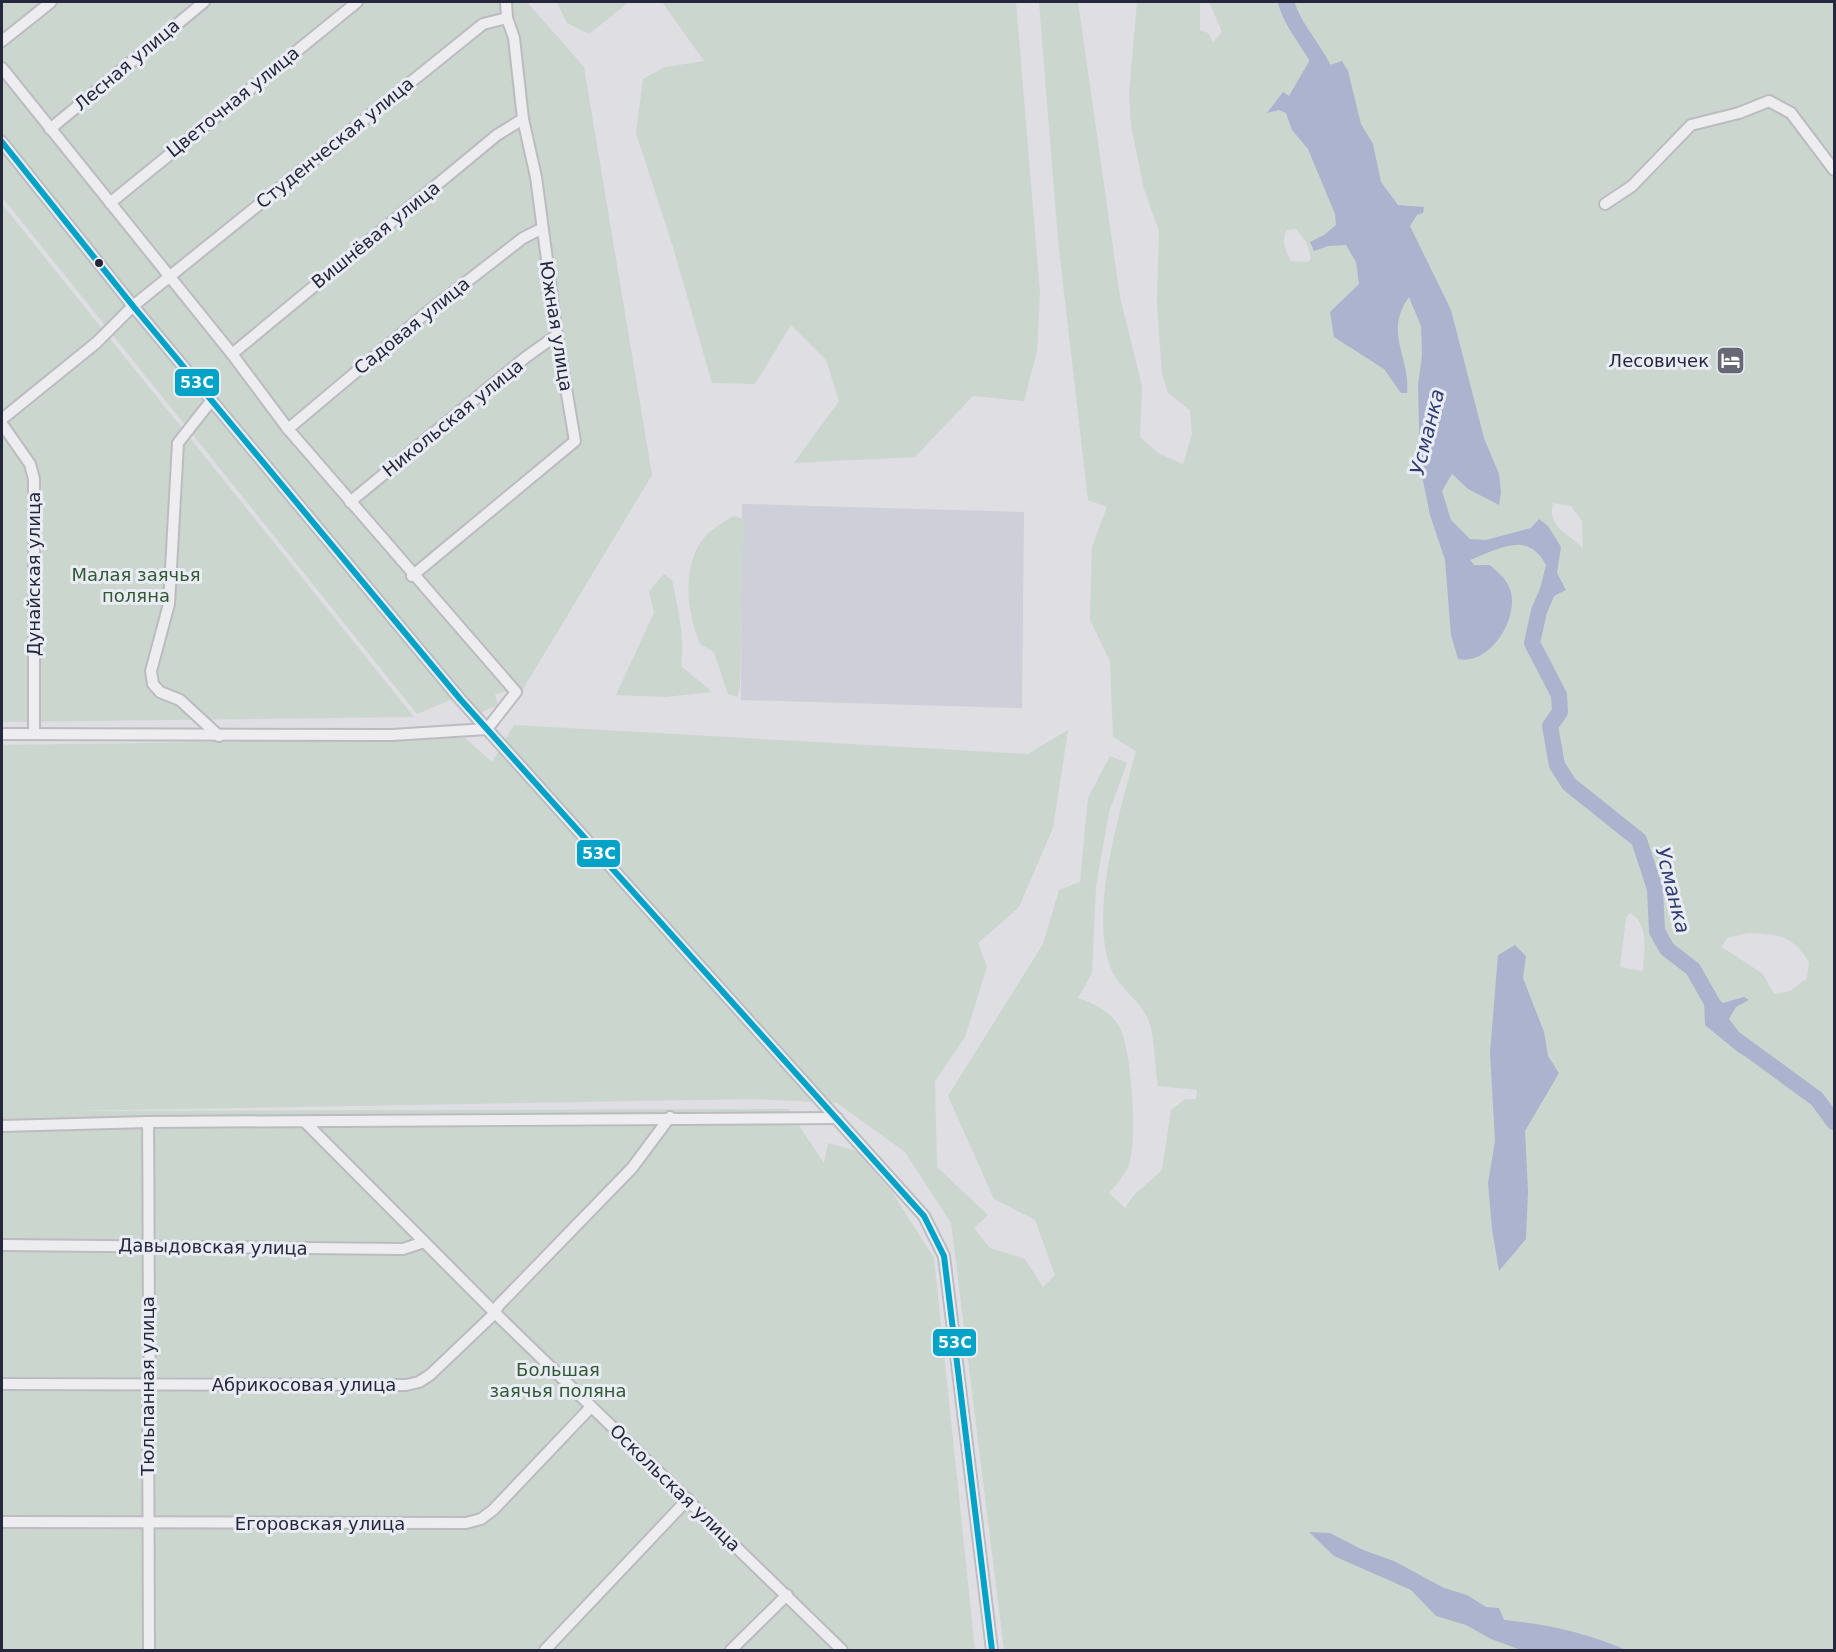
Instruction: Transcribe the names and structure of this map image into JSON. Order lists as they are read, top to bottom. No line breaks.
{"streets":{"street":["Лесная улица","Цветочная улица","Студенческая улица","Вишнёвая улица","Садовая улица","Южная улица","Никольская улица","Дунайская улица","Давыдовская улица","Абрикосовая улица","Тюльпанная улица","Оскольская улица","Егоровская улица"]},"crossings":[["Студенческая улица","Южная улица"],["Вишнёвая улица","Южная улица"],["Садовая улица","Южная улица"],["Южная улица","Никольская улица"],["Давыдовская улица","Тюльпанная улица"],["Давыдовская улица","Оскольская улица"],["Абрикосовая улица","Тюльпанная улица"],["Абрикосовая улица","Оскольская улица"],["Тюльпанная улица","Егоровская улица"],["Оскольская улица","Егоровская улица"]],"water":["Усманка"],"parks":["Малая заячья поляна","Большая заячья поляна"],"places":{"hotel":["Лесовичек"]},"lines":["transit line 53С"]}
